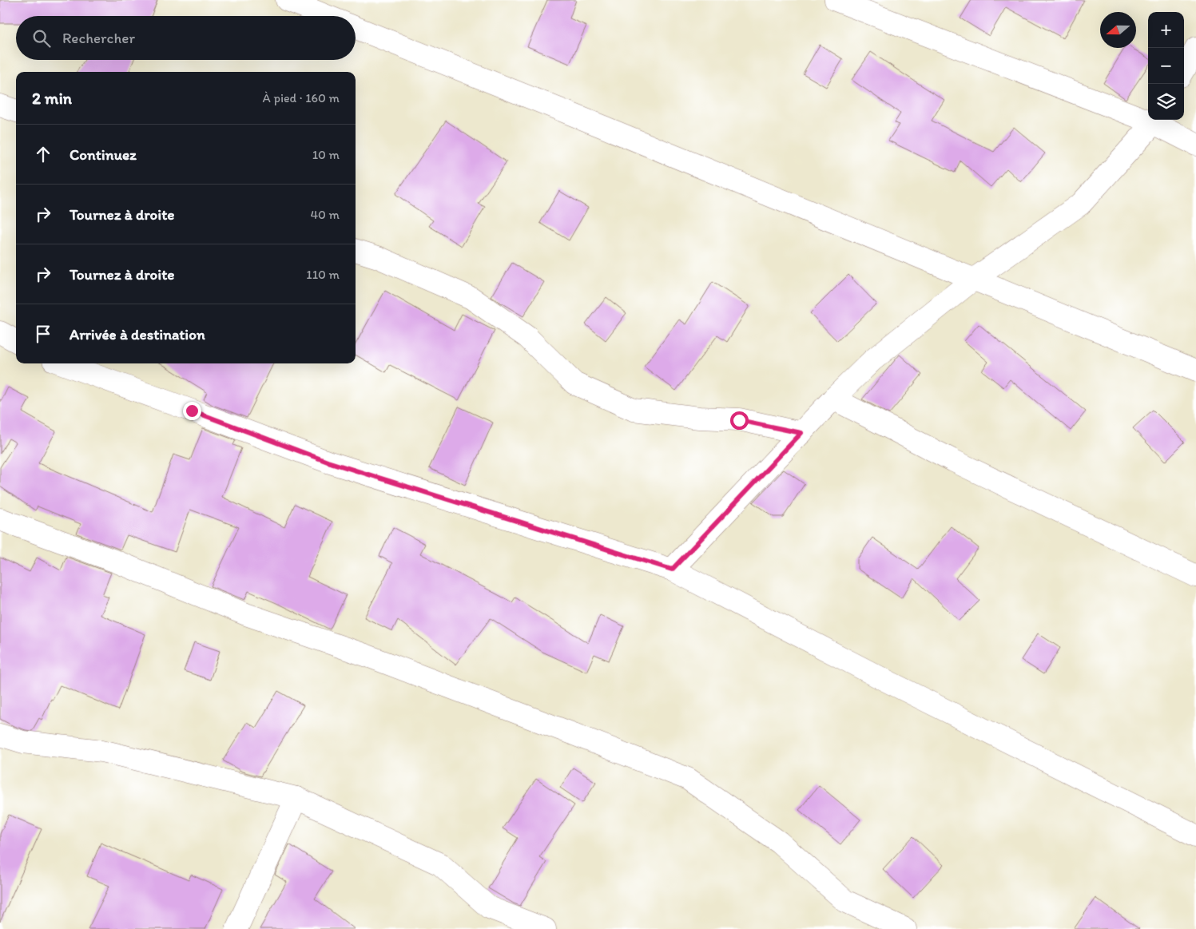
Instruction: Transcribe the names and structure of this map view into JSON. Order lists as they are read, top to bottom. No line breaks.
{"north":"left","page":{"map_buttons":["+","−"],"search":"Rechercher","heading":["2 min","À pied · 160 m"],"list":[["Continuez","10 m"],["Tournez à droite","40 m"],["Tournez à droite","110 m"],"Arrivée à destination"]}}
